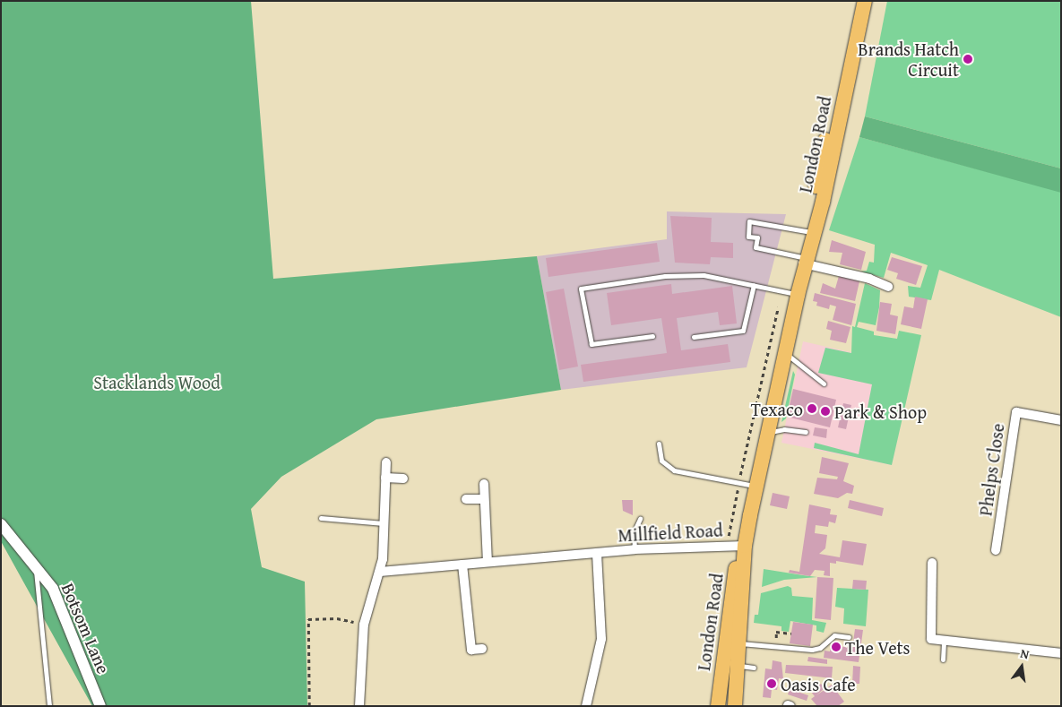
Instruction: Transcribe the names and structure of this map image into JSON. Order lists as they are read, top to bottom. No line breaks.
{"streets":{"main road":["London Road"],"street":["Phelps Close","Millfield Road","Botsom Lane"]},"crossings":[["London Road","Millfield Road"]],"parks":["Stacklands Wood"],"places":["Brands Hatch Circuit","Texaco","Park & Shop","The Vets","Oasis Cafe"],"north":"top"}
